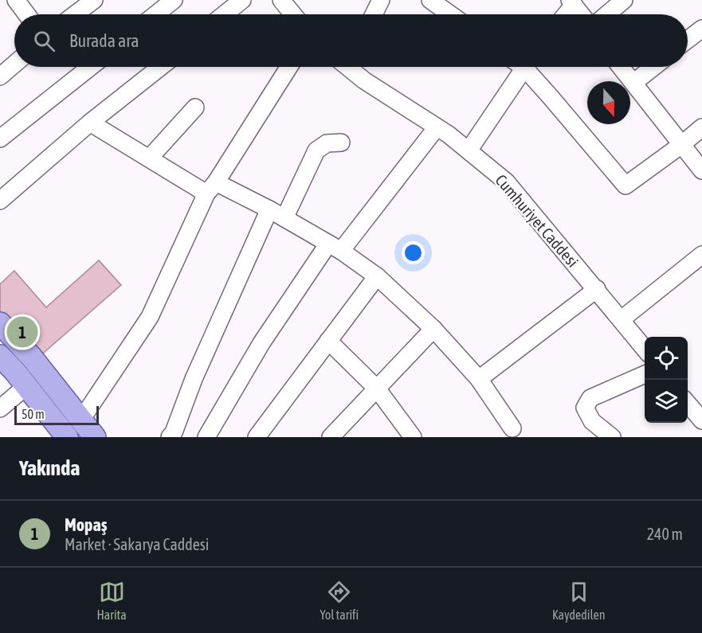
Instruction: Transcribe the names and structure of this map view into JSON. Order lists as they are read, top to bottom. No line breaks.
{"streets":{"street":["Cumhuriyet Caddesi"]},"scale_bar":"50 m","north":"bottom","page":{"search":"Burada ara","pins":"1","scale":"50 m","heading":"Yakında","list":[{"mark":"1","name":"Mopaş","note":"Market · Sakarya Caddesi","value":"240 m"}],"nav":["Harita","Yol tarifi","Kaydedilen"]}}
